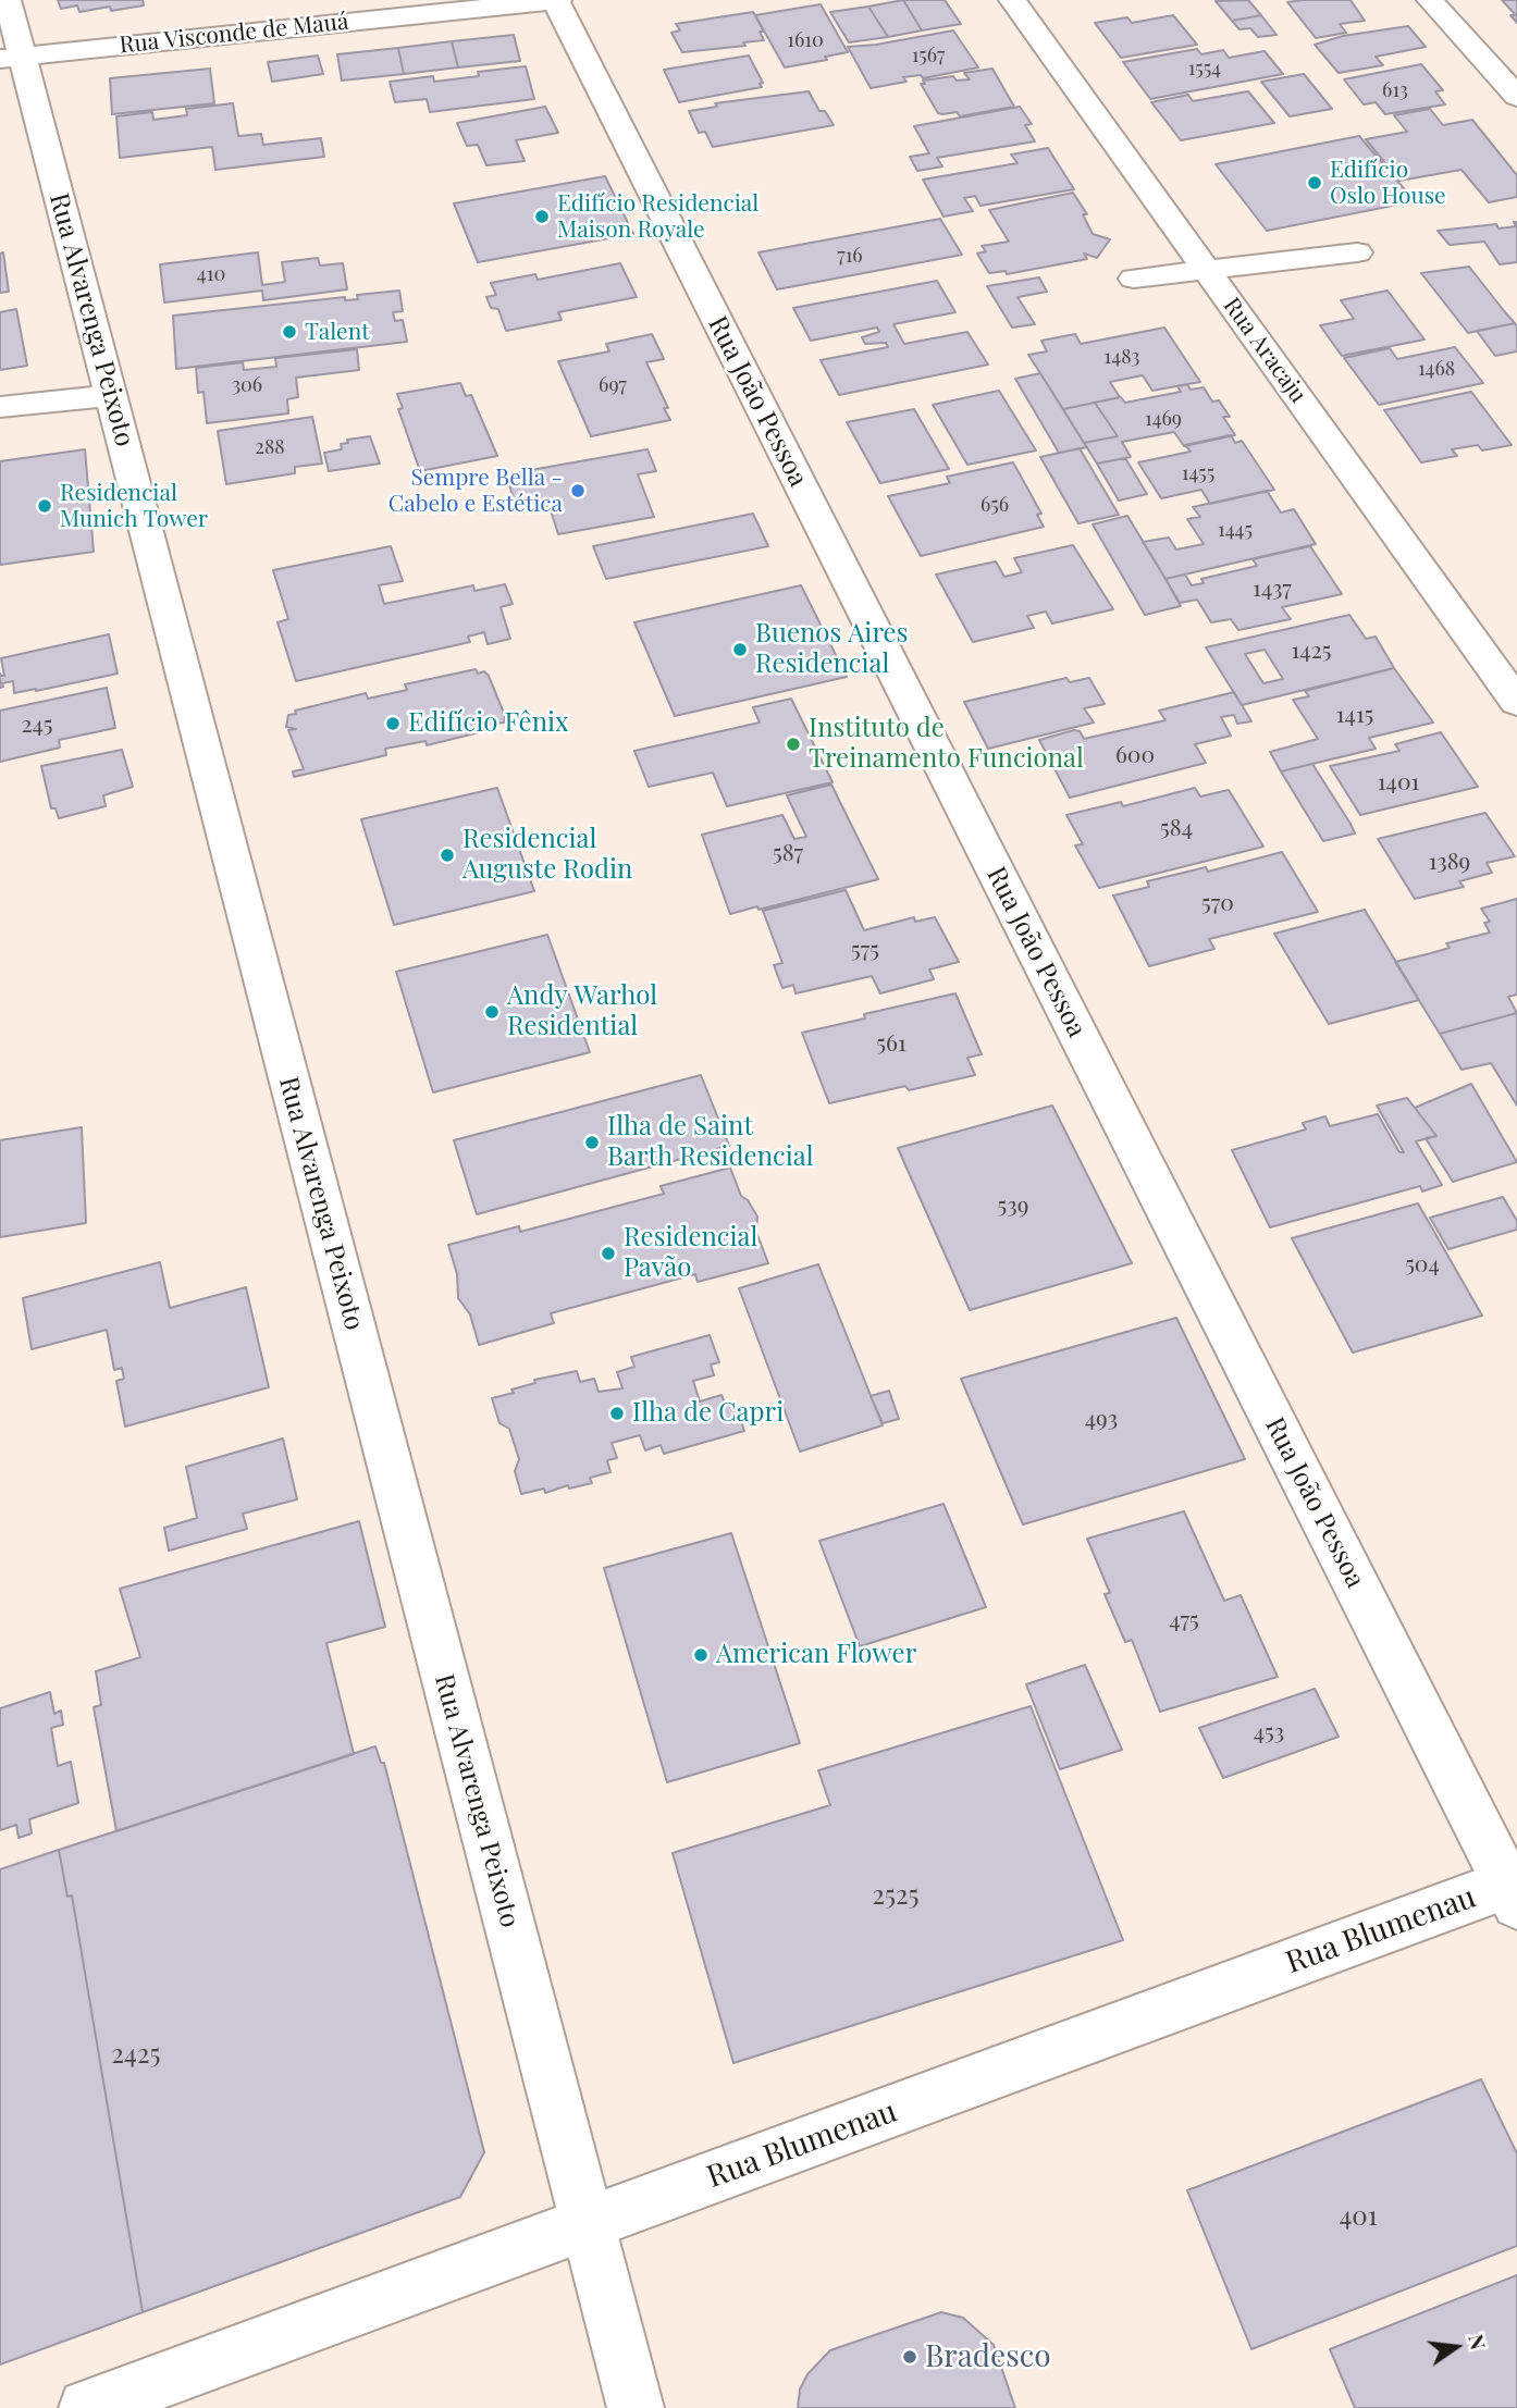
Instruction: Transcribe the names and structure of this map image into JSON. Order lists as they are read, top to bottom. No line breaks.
{"streets":{"street":["Rua Visconde de Mauá","Rua Alvarenga Peixoto","Rua Aracaju","Rua João Pessoa","Rua Blumenau"]},"crossings":[["Rua Visconde de Mauá","Rua Alvarenga Peixoto"],["Rua Visconde de Mauá","Rua João Pessoa"],["Rua Alvarenga Peixoto","Rua Blumenau"],["Rua João Pessoa","Rua Blumenau"]],"places":["Edifício Oslo House","Edifício Residencial Maison Royale","Talent","Sempre Bella - Cabelo e Estética","Residencial Munich Tower","Buenos Aires Residencial","Edifício Fênix","Instituto de Treinamento Funcional","Residencial Auguste Rodin","Andy Warhol Residential","Ilha de Saint Barth Residencial","Residencial Pavão","Ilha de Capri","American Flower","Bradesco"],"house_numbers":["1610","1567","1554","613","716","410","1483","1468","306","697","1469","288","1455","656","1445","1437","1425","1415","245","600","1401","584","587","1389","570","575","561","539","504","493","475","453","2525","2425","401"],"north":"right"}
